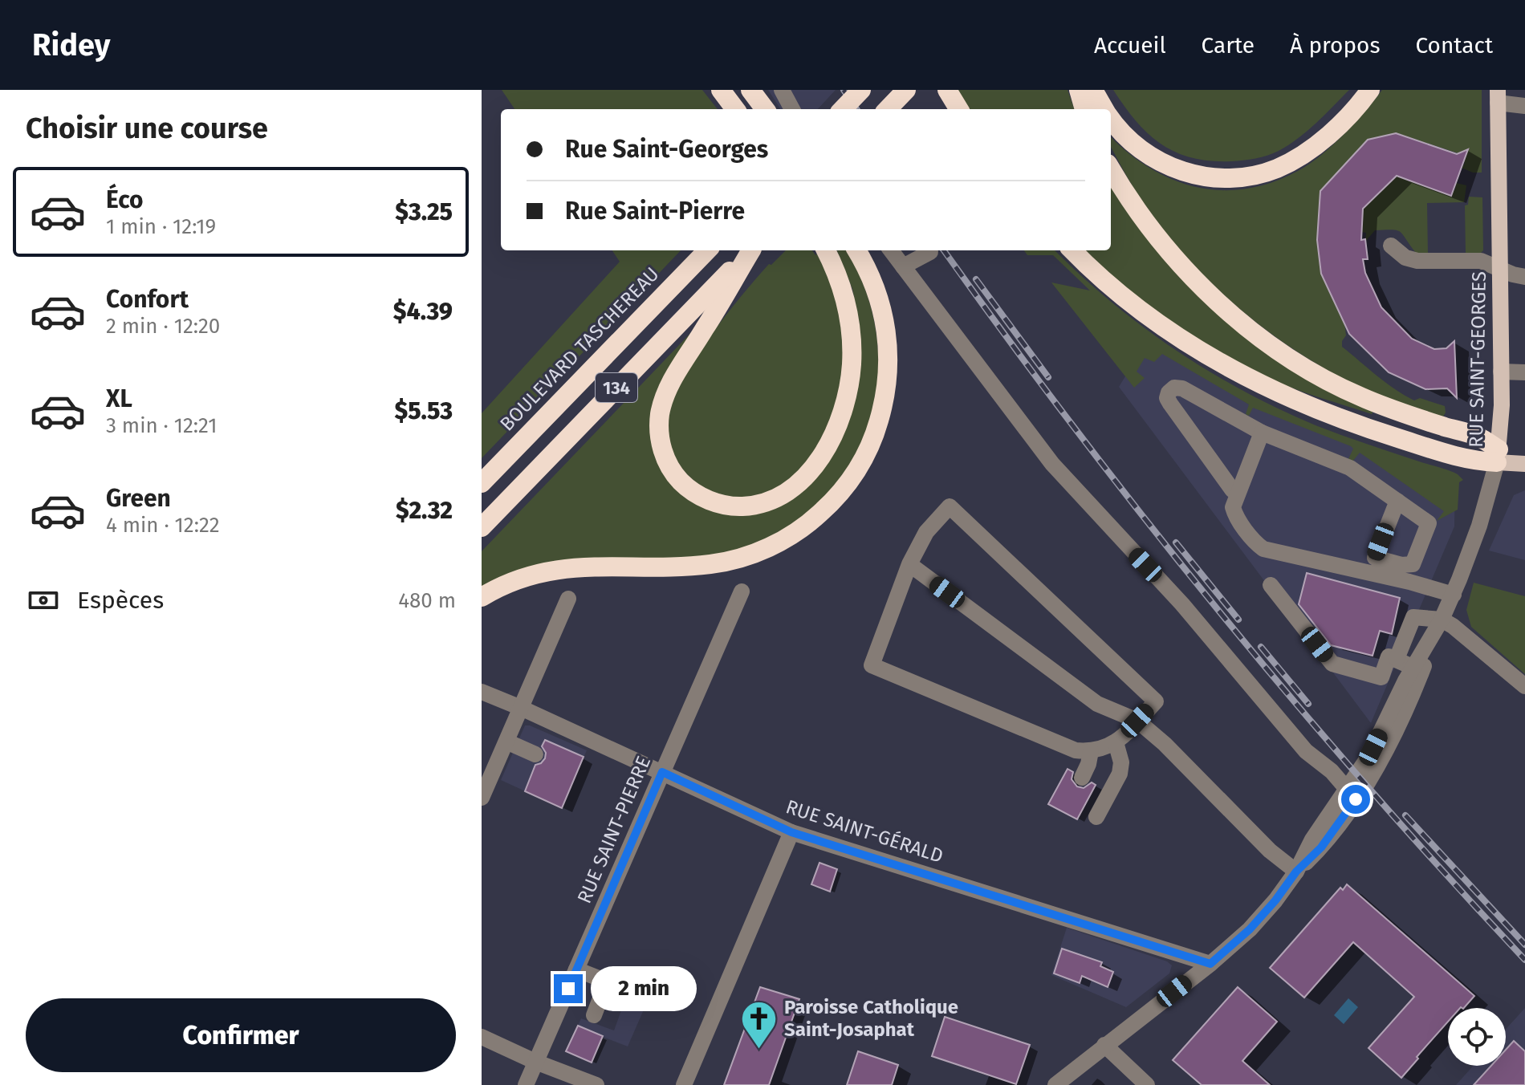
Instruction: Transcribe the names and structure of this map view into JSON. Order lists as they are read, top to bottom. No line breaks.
{"streets":{"highway":["BOULEVARD TASCHEREAU","134"],"main road":["RUE SAINT-GEORGES"],"street":["RUE SAINT-PIERRE","RUE SAINT-GÉRALD"]},"crossings":[["RUE SAINT-GEORGES","RUE SAINT-GÉRALD"],["RUE SAINT-PIERRE","RUE SAINT-GÉRALD"]],"places":{"church":["Paroisse Catholique Saint-Josaphat"]},"page":{"header":"Ridey","nav":["Accueil","Carte","À propos","Contact"],"heading":"Choisir une course","banner":["Rue Saint-Georges","Rue Saint-Pierre"],"list":[{"name":"Éco","note":"1 min · 12:19","value":"$3.25"},{"name":"Confort","note":"2 min · 12:20","value":"$4.39"},{"name":"XL","note":"3 min · 12:21","value":"$5.53"},{"name":"Green","note":"4 min · 12:22","value":"$2.32"}],"pay":["Espèces","480 m"],"bubble":"2 min","buttons":"Confirmer"}}
